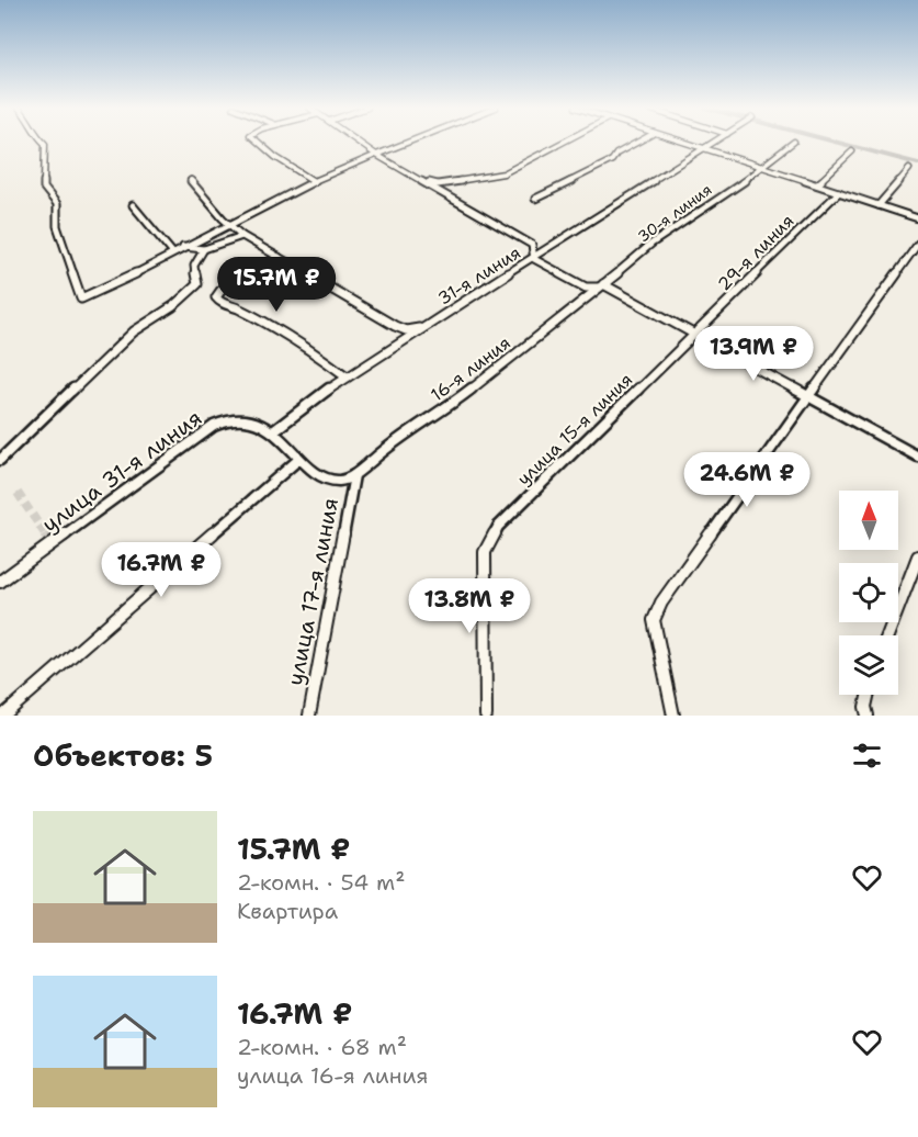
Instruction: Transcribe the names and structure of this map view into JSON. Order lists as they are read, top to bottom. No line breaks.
{"streets":{"street":["30-я линия","29-я линия","31-я линия","16-я линия","улица 15-я линия","улица 31-я линия","улица 17-я линия"]},"crossings":[["30-я линия","16-я линия"],["29-я линия","улица 15-я линия"],["31-я линия","улица 31-я линия"],["16-я линия","улица 17-я линия"]],"north":"top","page":{"price":["15.7M ₽","13.9M ₽","24.6M ₽","16.7M ₽","13.8M ₽"],"heading":"Объектов: 5","list":[{"name":"15.7M ₽","note":"2-комн. · 54 m² · Квартира"},{"name":"16.7M ₽","note":"2-комн. · 68 m² · улица 16-я линия"}]}}
